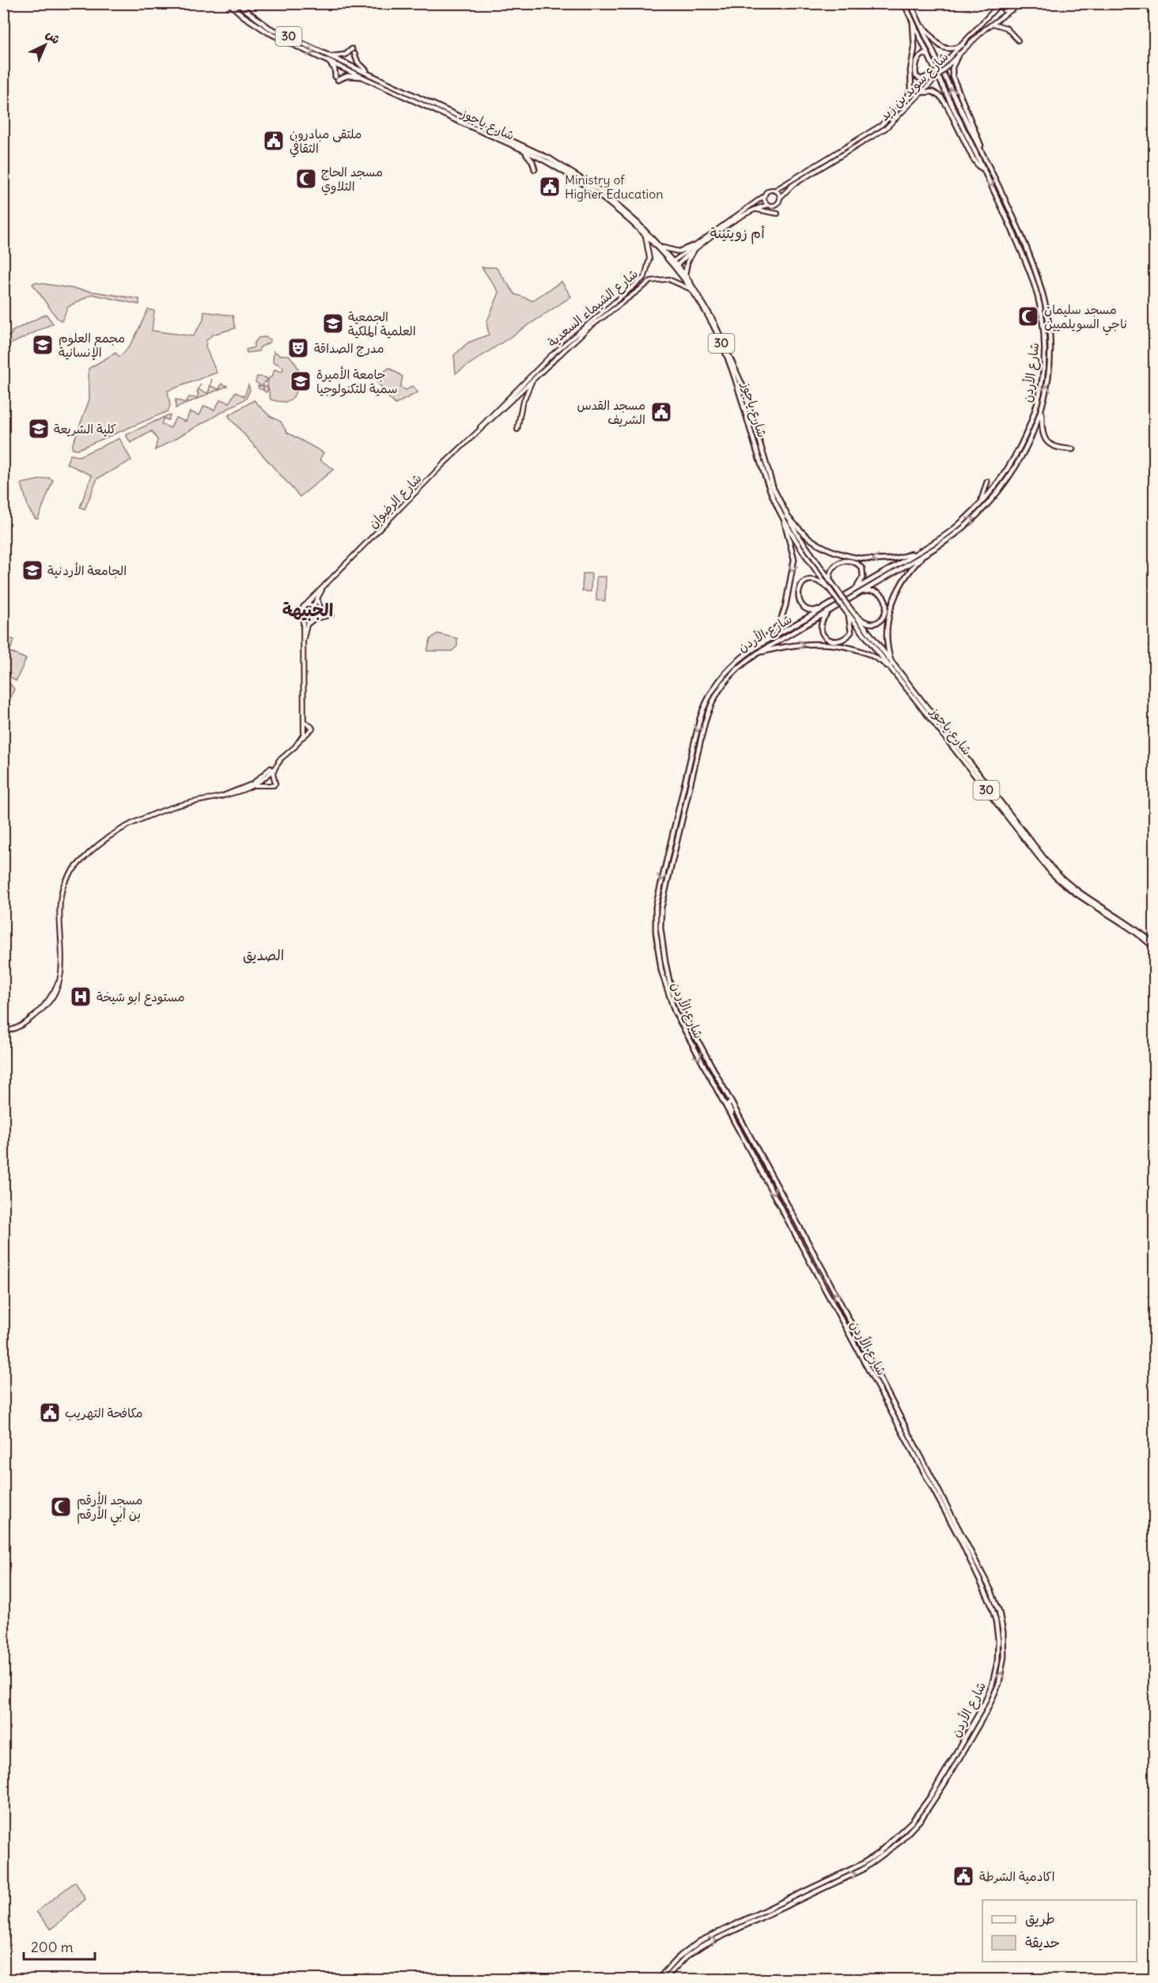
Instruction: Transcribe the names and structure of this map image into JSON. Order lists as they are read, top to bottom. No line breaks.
{"streets":{"main road":["30","شارع سويد بن زيد","شارع ياجوز","شارع الشيماء السعدية","شارع الأردن","شارع الرضوان"]},"crossings":[["شارع ياجوز","شارع الشيماء السعدية"],["شارع الشيماء السعدية","شارع الرضوان"]],"districts":["أم زويتينة","الجبيهة","الصديق"],"places":{"public building":["ملتقى مبادرون الثقافي","Ministry of Higher Education","مسجد القدس الشريف","مكافحة التهريب","اكادمية الشرطة"],"mosque":["مسجد الحاج التلاوي","مسجد سليمان ناجي السويلميين","مسجد الأرقم بن أبي الأرقم"],"school or university":["الجمعية العلمية الملكية","مجمع العلوم الإنسانية","جامعة الأميرة سمية للتكنولوجيا","كلية الشريعة","الجامعة الأردنية"],"theatre":["مدرج الصداقة"],"hospital":["مستودع ابو شيخة"]},"legend":["طريق","حديقة"],"scale_bar":"200 m","north":"top right"}
